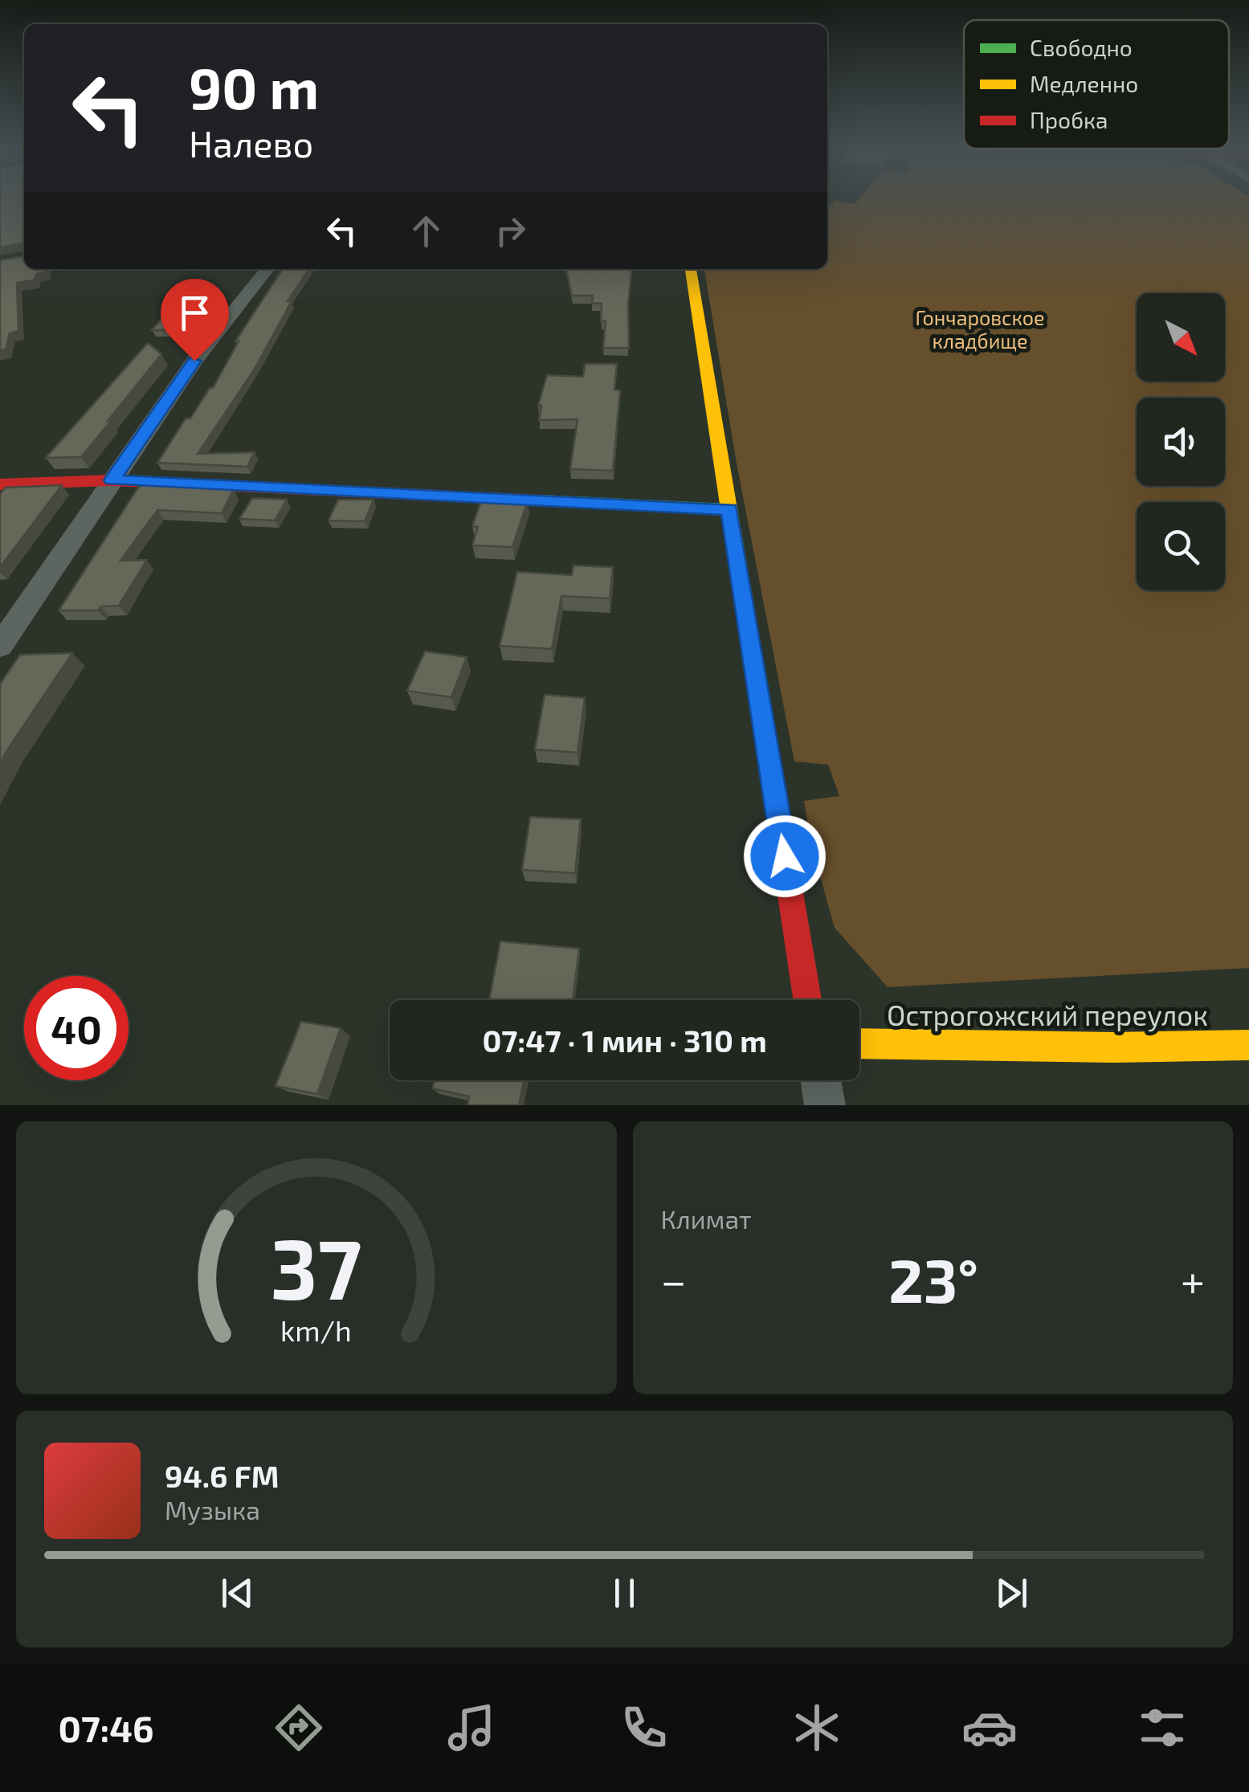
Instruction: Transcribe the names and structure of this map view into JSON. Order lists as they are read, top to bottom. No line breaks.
{"streets":{"street":["Острогожский переулок"]},"parks":["Гончаровское кладбище"],"legend":["Свободно","Медленно","Пробка"],"north":"bottom right","page":{"turn":["90 m","Налево"],"limit":"40","trip":"07:47 · 1 мин · 310 m","tile":"Климат","heat":["−","23°","+"],"song":["94.6 FM","Музыка"],"tabs":"07:46","gauge":["37","km/h"]}}
